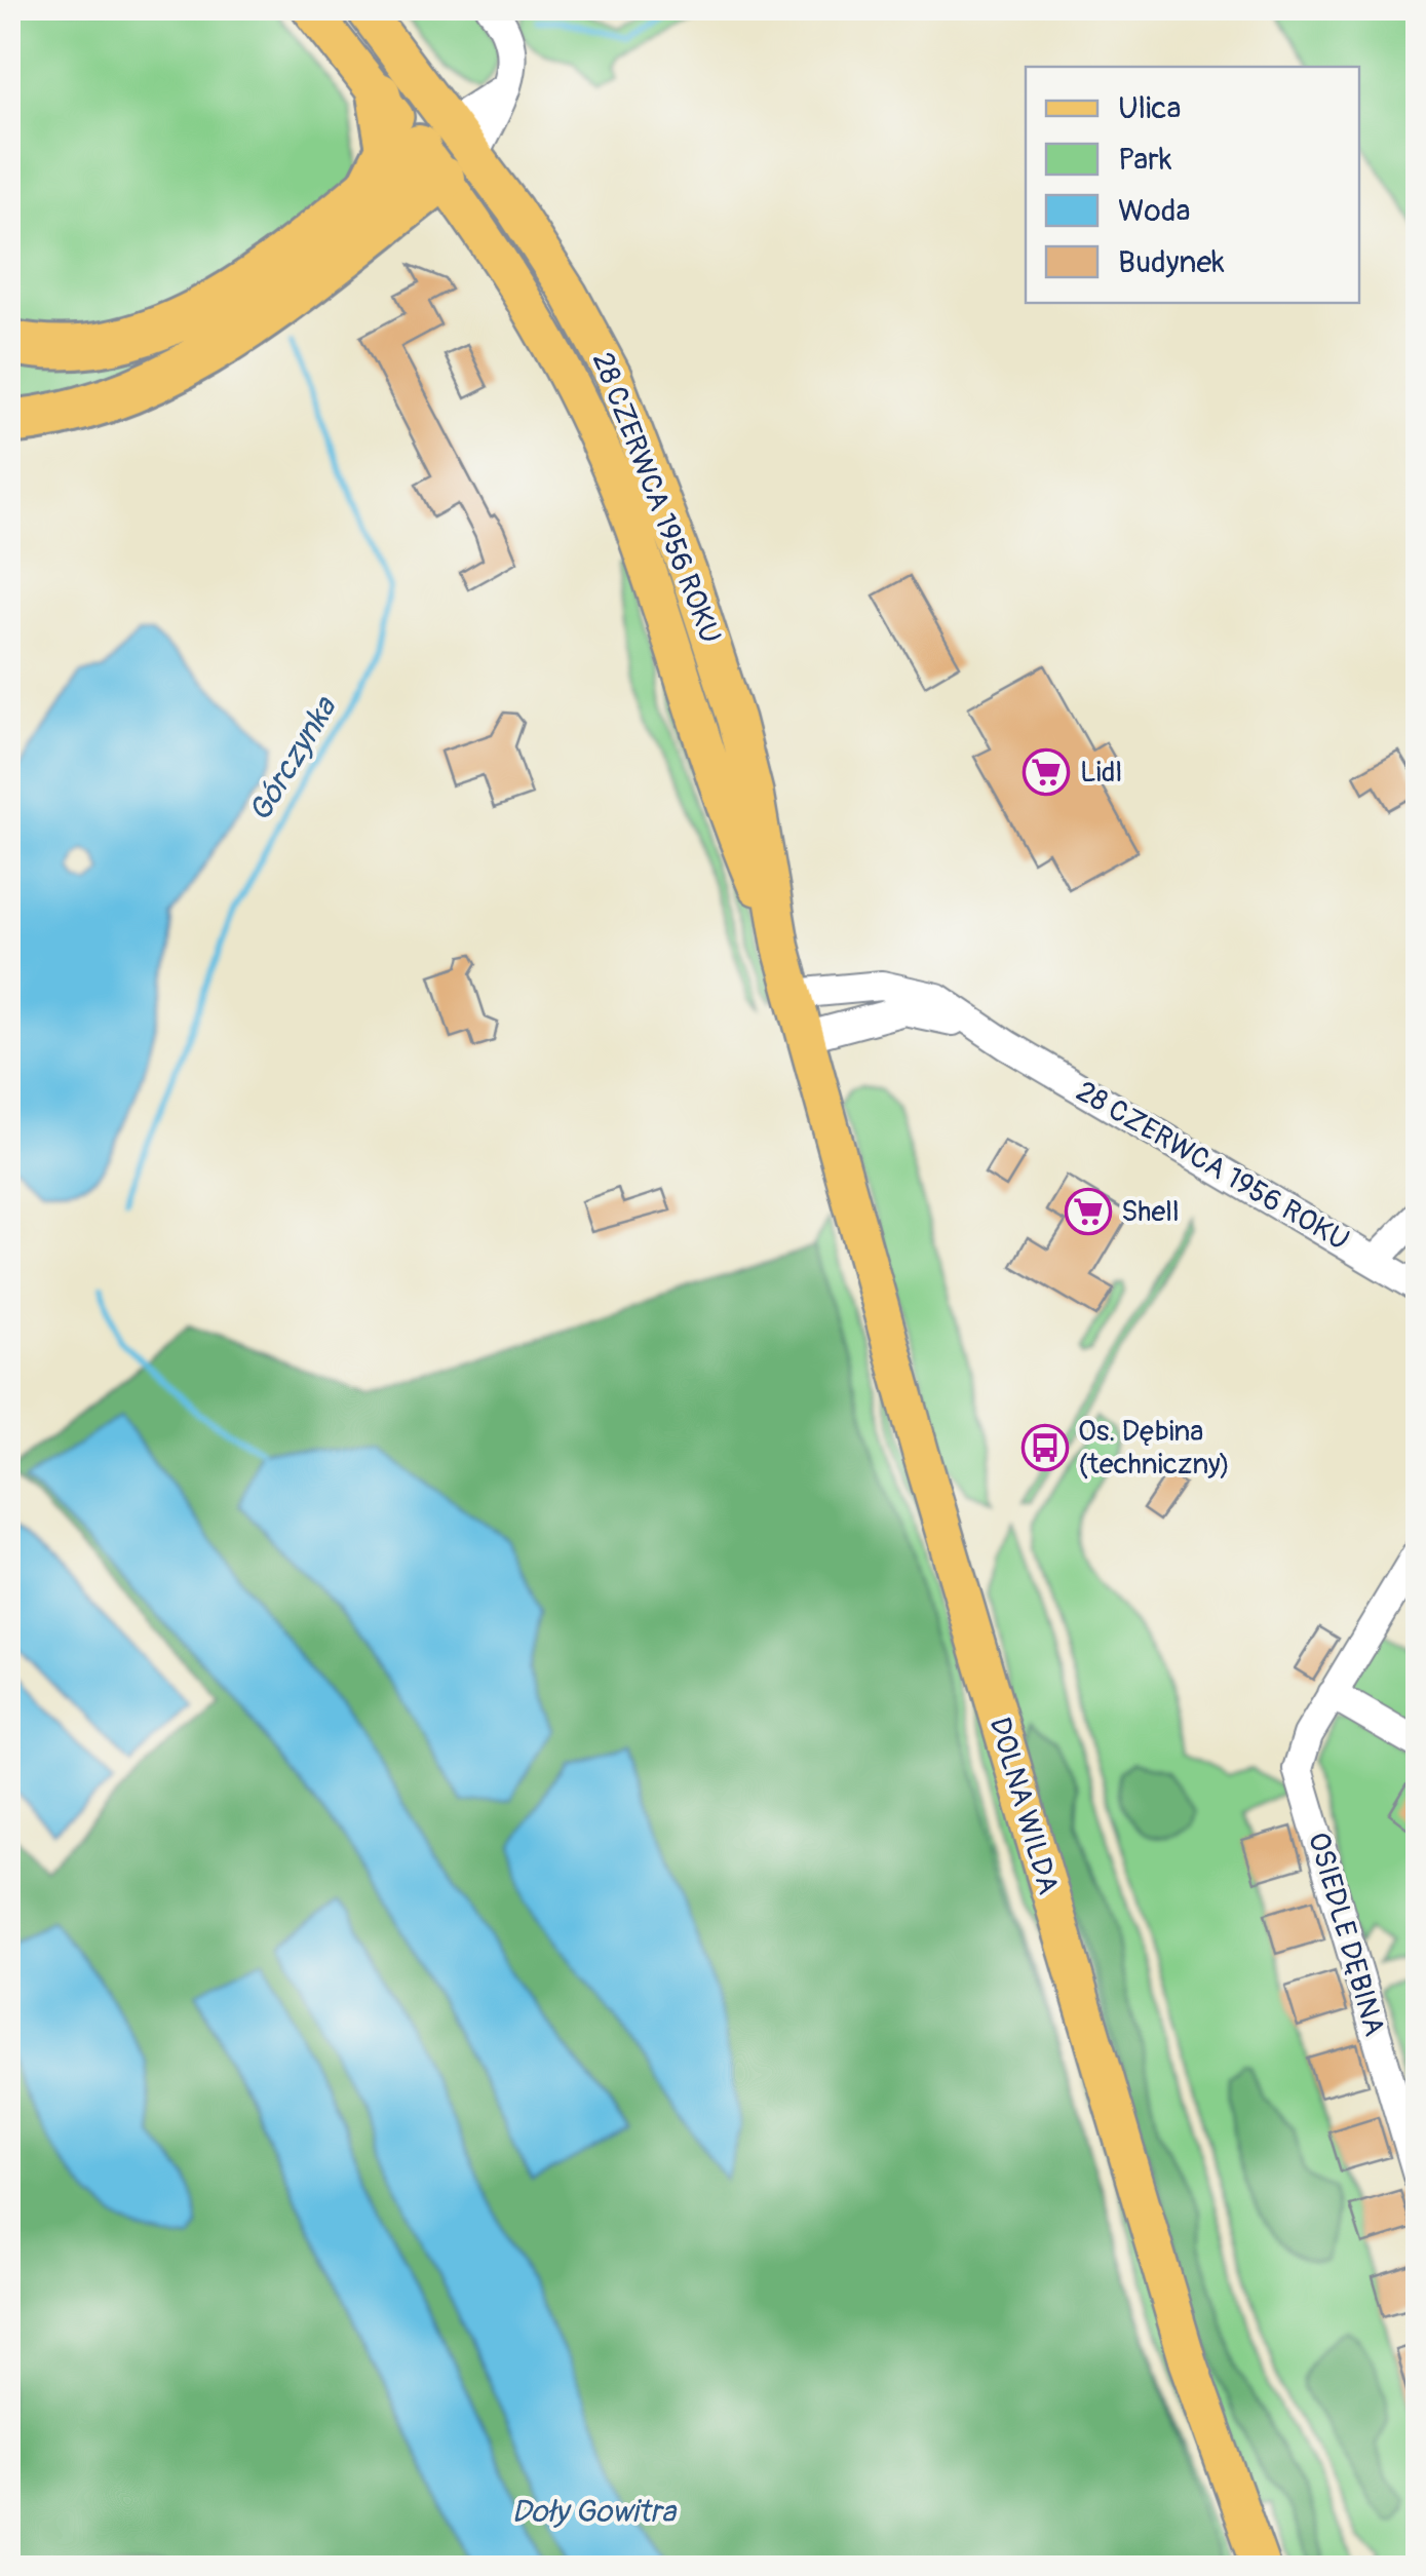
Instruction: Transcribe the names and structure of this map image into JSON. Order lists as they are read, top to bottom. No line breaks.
{"streets":{"main road":["28 CZERWCA 1956 ROKU","DOLNA WILDA"],"street":["OSIEDLE DĘBINA"]},"crossings":[["28 CZERWCA 1956 ROKU","DOLNA WILDA"]],"water":["Górczynka","Doły Gowitra"],"places":{"supermarket":["Lidl","Shell"],"bus stop":["Os. Dębina (techniczny)"]},"legend":["Ulica","Park","Woda","Budynek"]}
